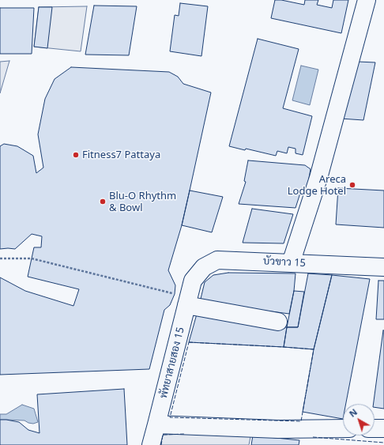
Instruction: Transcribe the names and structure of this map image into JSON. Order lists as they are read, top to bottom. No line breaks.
{"streets":{"street":["บัวขาว 15","พัทยาสายสอง 15"]},"crossings":[["บัวขาว 15","พัทยาสายสอง 15"]],"places":["Fitness7 Pattaya","Areca Lodge Hotel","Blu-O Rhythm & Bowl"],"north":"top left"}
